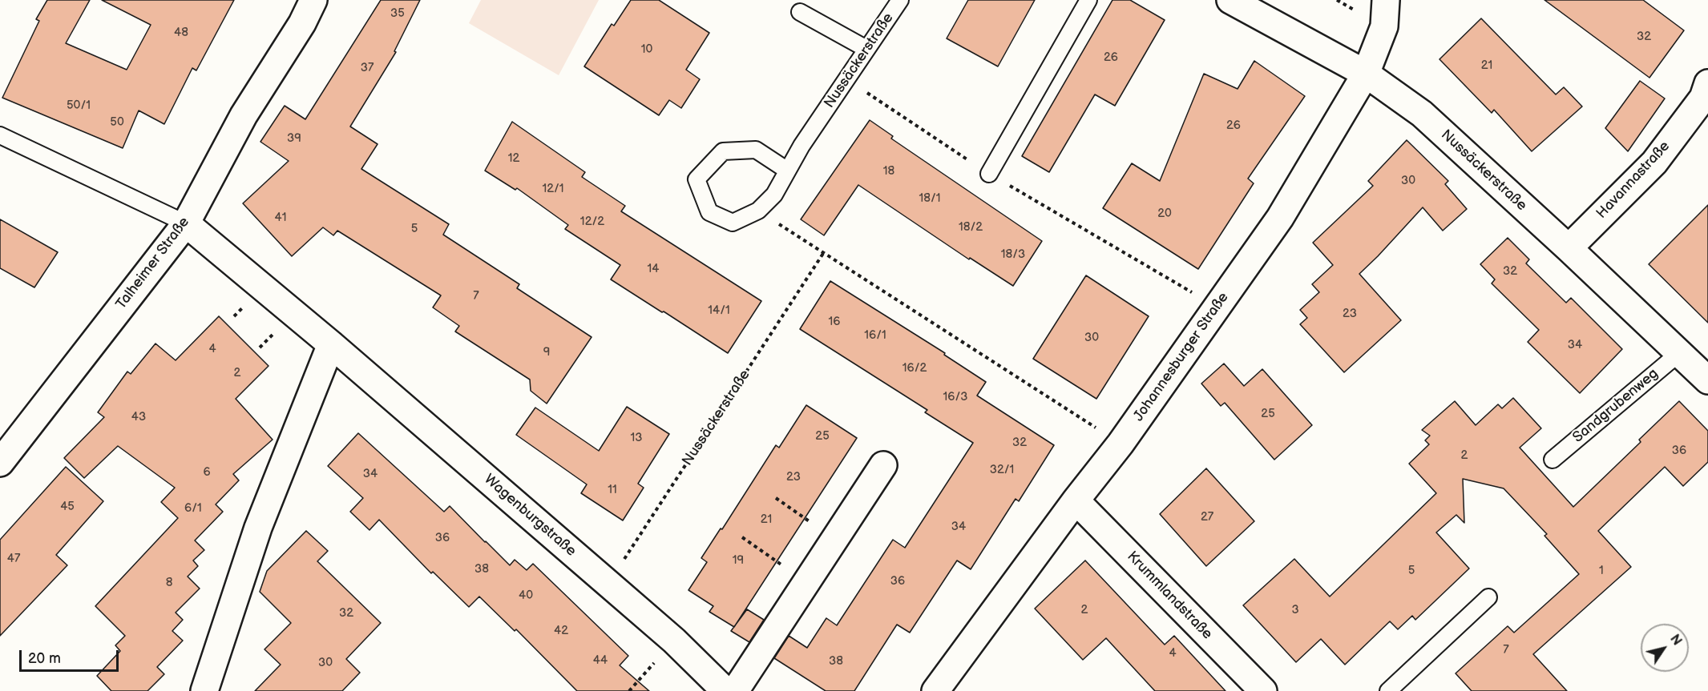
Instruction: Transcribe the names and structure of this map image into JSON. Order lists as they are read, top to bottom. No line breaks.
{"streets":{"street":["Nussäckerstraße","Havannastraße","Talheimer Straße","Johannesburger Straße","Wagenburgstraße","Krummlandstraße"],"lane":["Sandgrubenweg"]},"crossings":[["Nussäckerstraße","Havannastraße"],["Nussäckerstraße","Johannesburger Straße"],["Nussäckerstraße","Sandgrubenweg"],["Nussäckerstraße","Wagenburgstraße"],["Talheimer Straße","Wagenburgstraße"],["Johannesburger Straße","Krummlandstraße"]],"house_numbers":["35","48","32","10","26","21","37","50/1","50","26","39","12","18","30","12/1","18/1","20","41","12/2","18/2","5","18/3","14","32","7","14/1","23","16","16/1","30","34","4","9","16/2","2","16/3","25","43","25","13","32","36","2","32/1","6","34","23","11","45","6/1","27","21","34","36","47","19","38","5","1","36","8","40","2","3","32","42","7","4","44","38","30"],"scale_bar":"20 m","north":"top right"}
